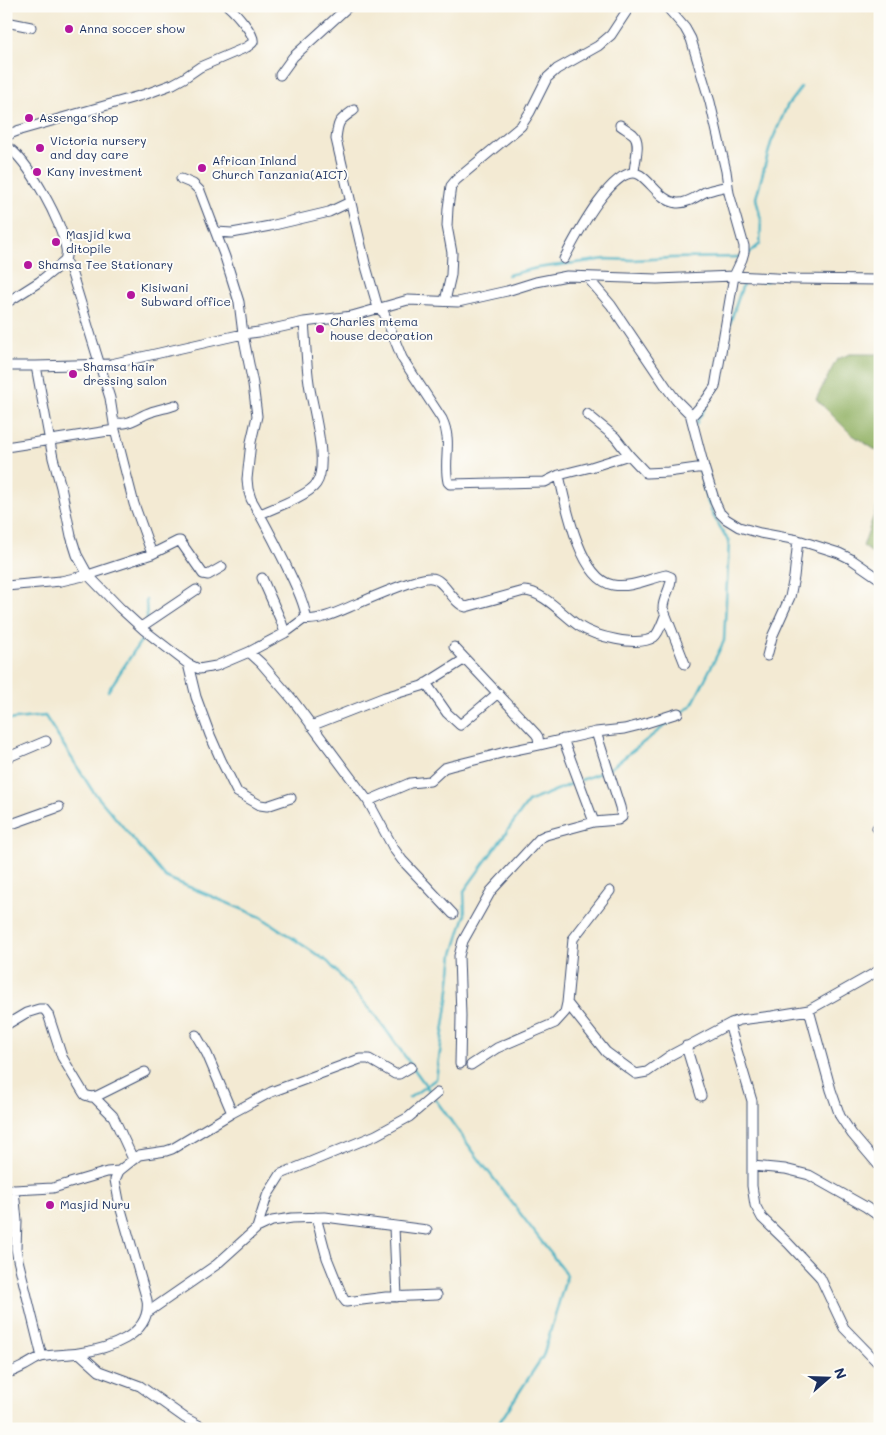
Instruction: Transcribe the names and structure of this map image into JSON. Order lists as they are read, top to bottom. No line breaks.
{"places":["Anna soccer show","Assenga shop","Victoria nursery and day care","African Inland Church Tanzania(AICT)","Kany investment","Masjid kwa ditopile","Shamsa Tee Stationary","Kisiwani Subward office","Charles mtema house decoration","Shamsa hair dressing salon","Masjid Nuru"],"north":"right"}
